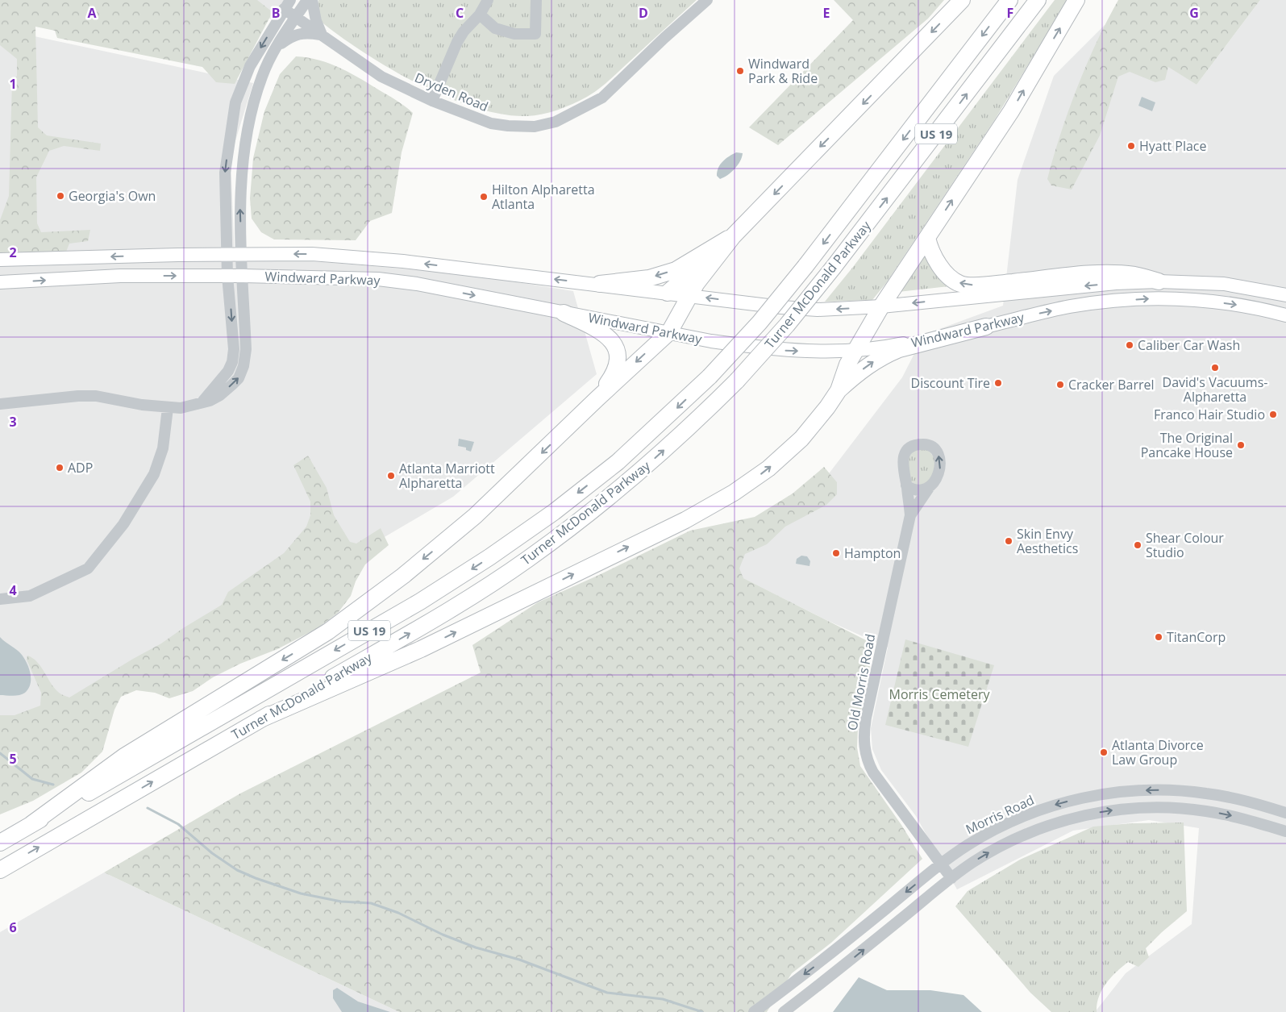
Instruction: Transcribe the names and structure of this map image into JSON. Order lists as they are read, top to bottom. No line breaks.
{"streets":{"highway":["US 19","Turner McDonald Parkway"],"main road":["Windward Parkway"],"street":["Dryden Road","Old Morris Road","Morris Road"]},"crossings":[["Old Morris Road","Morris Road"]],"parks":["Morris Cemetery"],"places":["Windward Park & Ride","Hyatt Place","Georgia's Own","Hilton Alpharetta Atlanta","Caliber Car Wash","David's Vacuums- Alpharetta","Discount Tire","Cracker Barrel","Franco Hair Studio","The Original Pancake House","ADP","Atlanta Marriott Alpharetta","Skin Envy Aesthetics","Shear Colour Studio","Hampton","TitanCorp","Atlanta Divorce Law Group"],"grid":{"columns":["A","B","C","D","E","F","G"],"rows":["1","2","3","4","5","6"]}}
